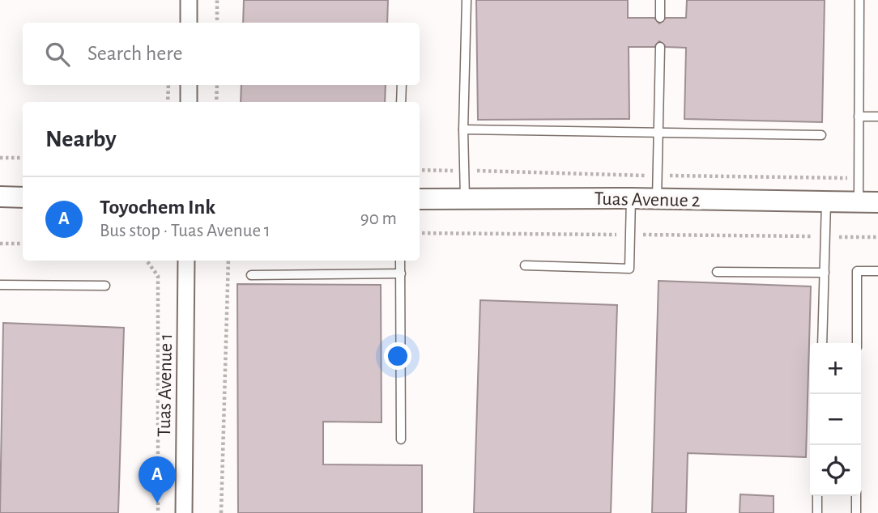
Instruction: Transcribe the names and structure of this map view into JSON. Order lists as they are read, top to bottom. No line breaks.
{"streets":{"street":["Tuas Avenue 2","Tuas Avenue 1"]},"page":{"search":"Search here","heading":"Nearby","list":[{"mark":"A","name":"Toyochem Ink","note":"Bus stop · Tuas Avenue 1","value":"90 m"}],"map_buttons":["+","−"],"pins":"A"}}
